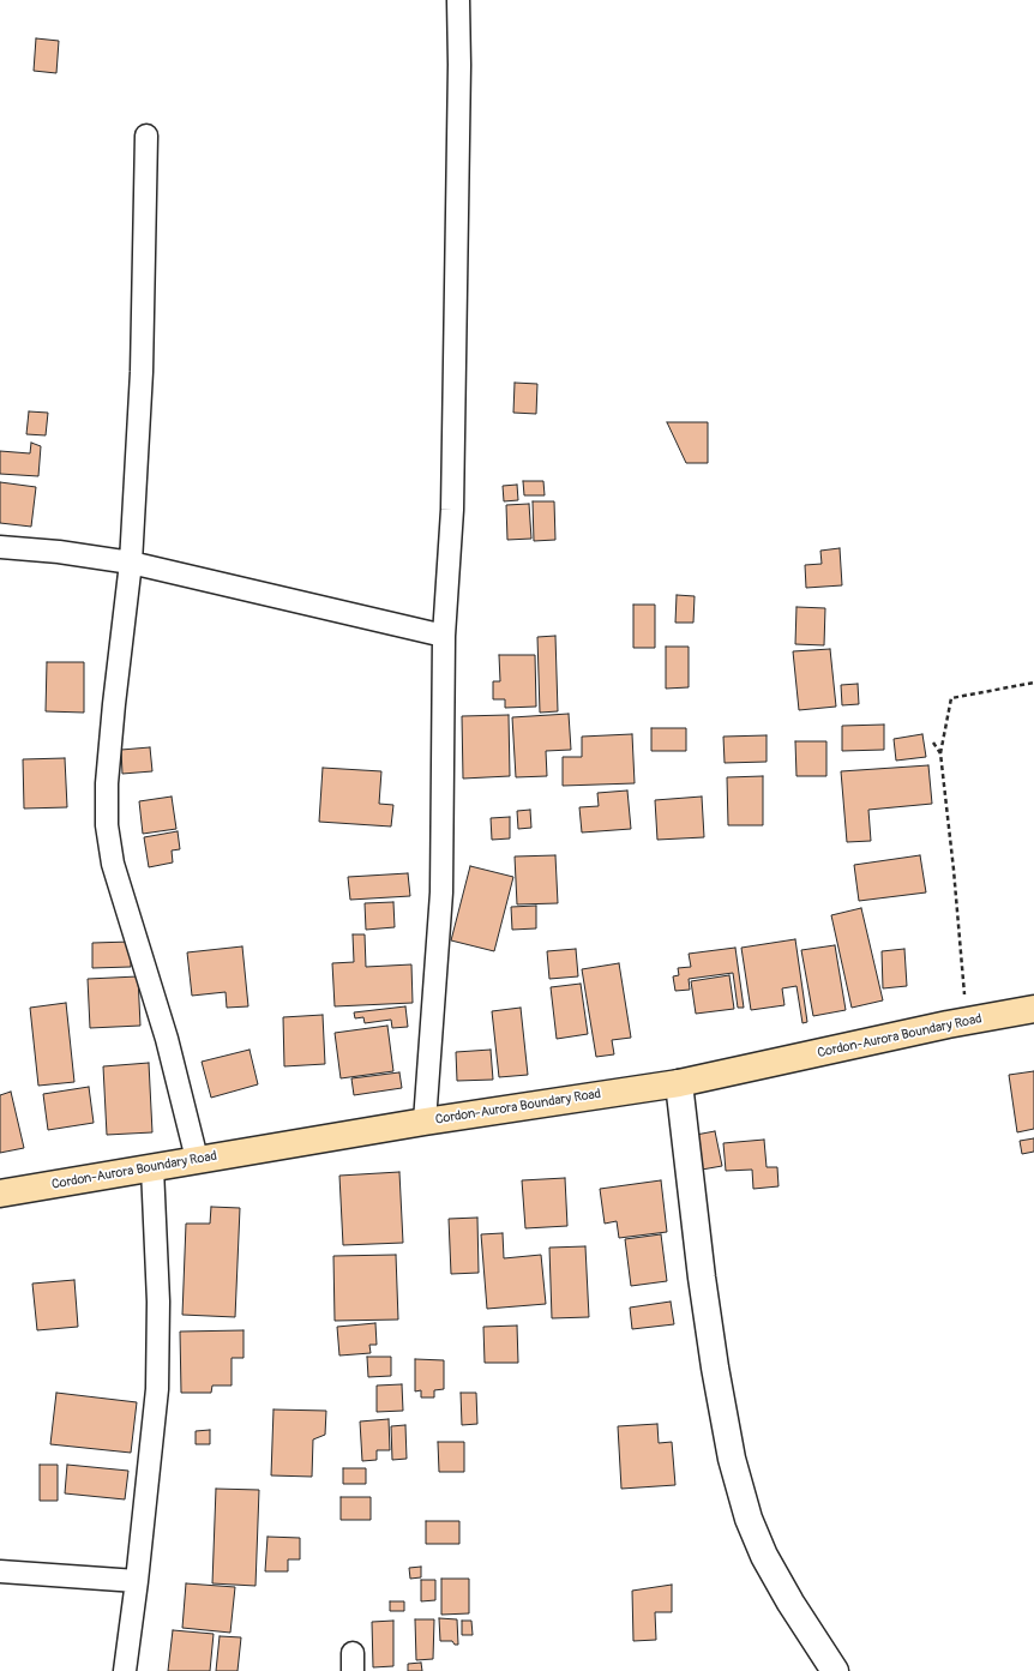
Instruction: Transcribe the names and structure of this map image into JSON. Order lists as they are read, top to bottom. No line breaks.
{"streets":{"main road":["Cordon-Aurora Boundary Road"]}}
